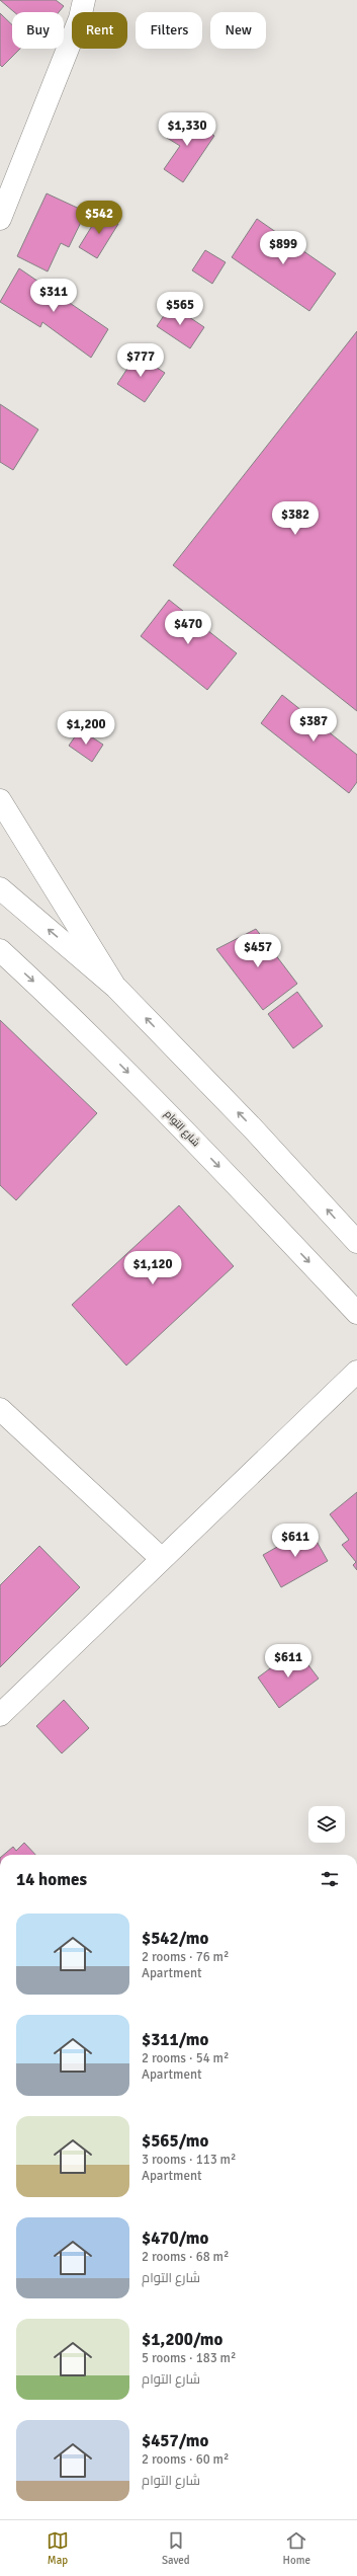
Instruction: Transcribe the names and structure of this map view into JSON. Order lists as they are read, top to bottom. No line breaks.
{"streets":{"street":["شارع التوام"]},"page":{"chip":["Buy","Rent","Filters","New"],"price":["$1,330","$542","$899","$311","$565","$777","$382","$470","$387","$1,200","$457","$1,120","$611","$611"],"heading":"14 homes","list":[{"name":"$542/mo","note":"2 rooms · 76 m² · Apartment"},{"name":"$311/mo","note":"2 rooms · 54 m² · Apartment"},{"name":"$565/mo","note":"3 rooms · 113 m² · Apartment"},{"name":"$470/mo","note":"2 rooms · 68 m² · شارع التوام"},{"name":"$1,200/mo","note":"5 rooms · 183 m² · شارع التوام"},{"name":"$457/mo","note":"2 rooms · 60 m² · شارع التوام"}],"tabs":["Map","Saved","Home"]}}
